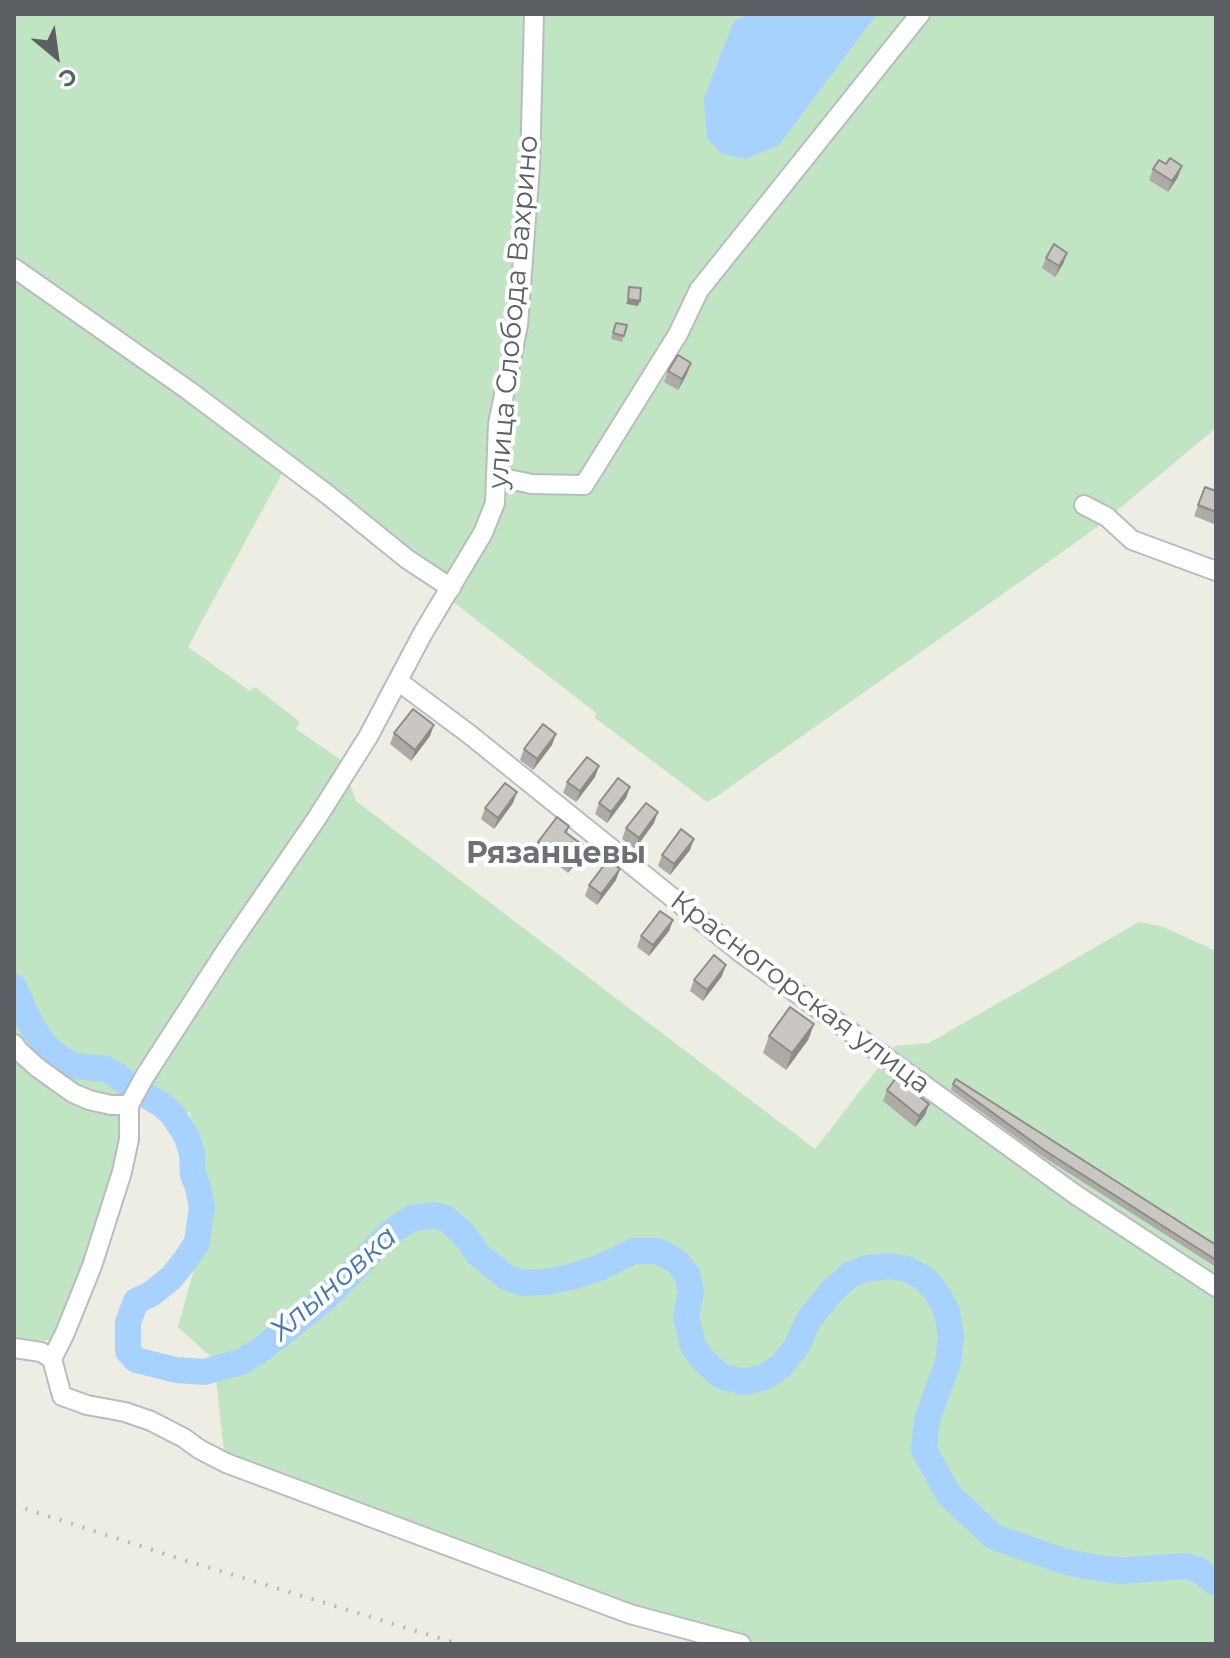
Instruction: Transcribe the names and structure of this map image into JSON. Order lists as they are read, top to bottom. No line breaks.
{"streets":{"street":["улица Слобода Вахрино","Красногорская улица"]},"crossings":[["улица Слобода Вахрино","Красногорская улица"]],"districts":["Рязанцевы"],"water":["Хлыновка"],"north":"bottom right"}
